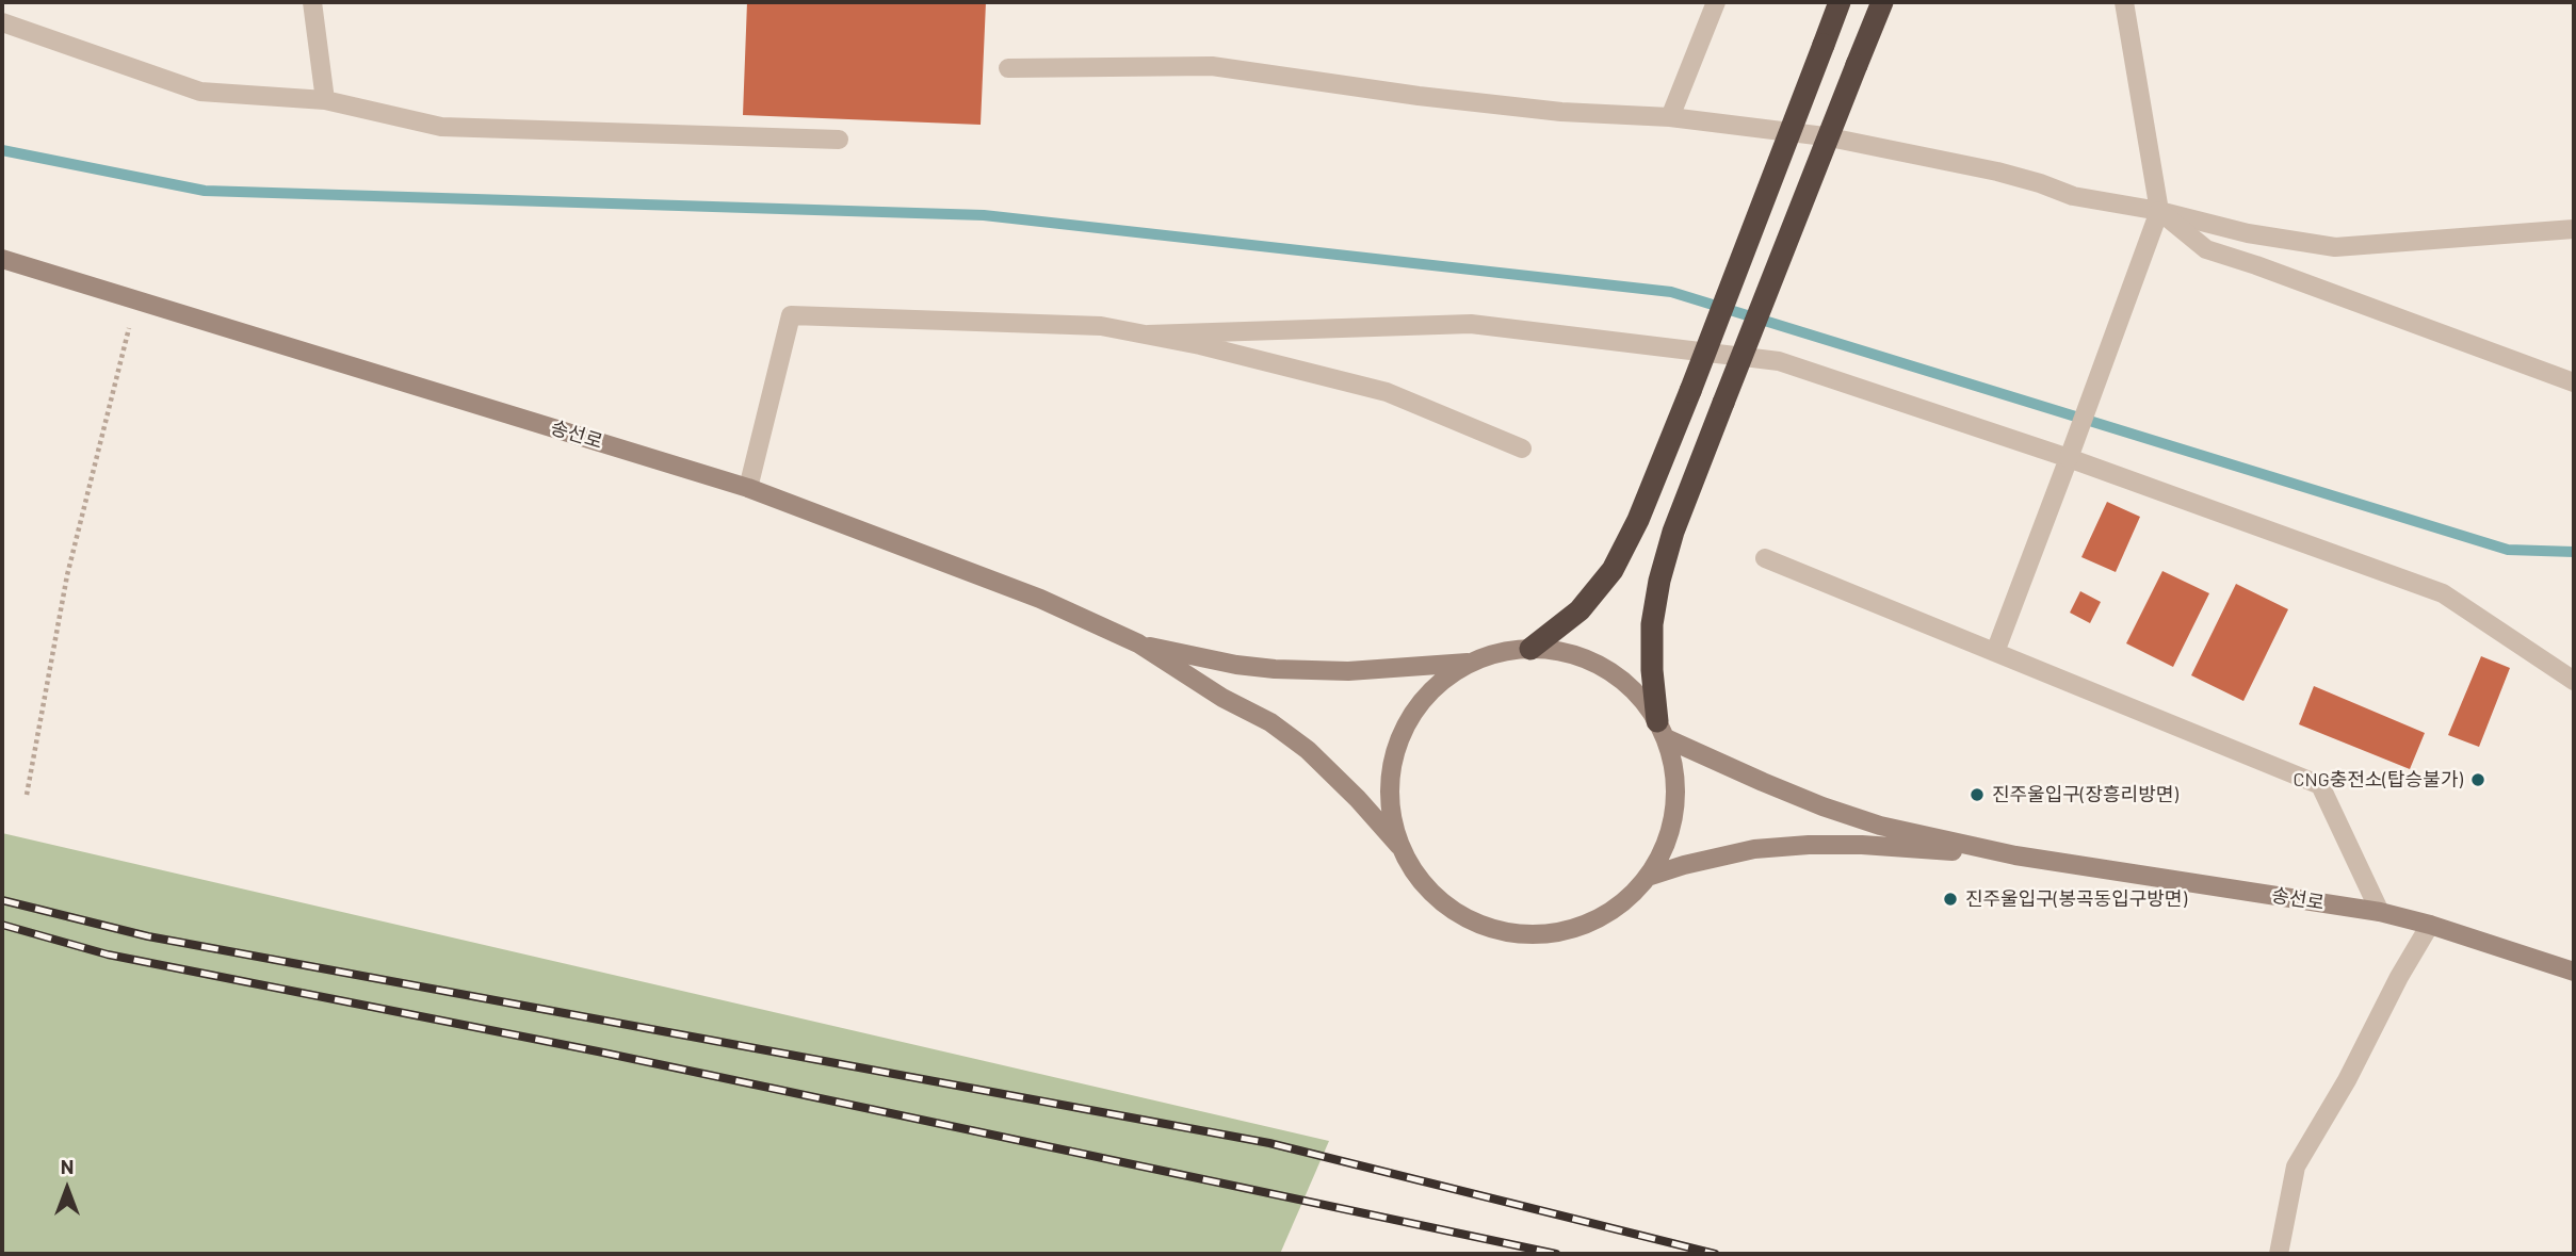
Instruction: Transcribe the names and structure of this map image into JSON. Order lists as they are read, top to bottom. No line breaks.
{"streets":{"street":["송선로"]},"places":["CNG충전소(탑승불가)","진주울입구(장흥리방면)","진주울입구(봉곡동입구방면)"],"north":"top"}
